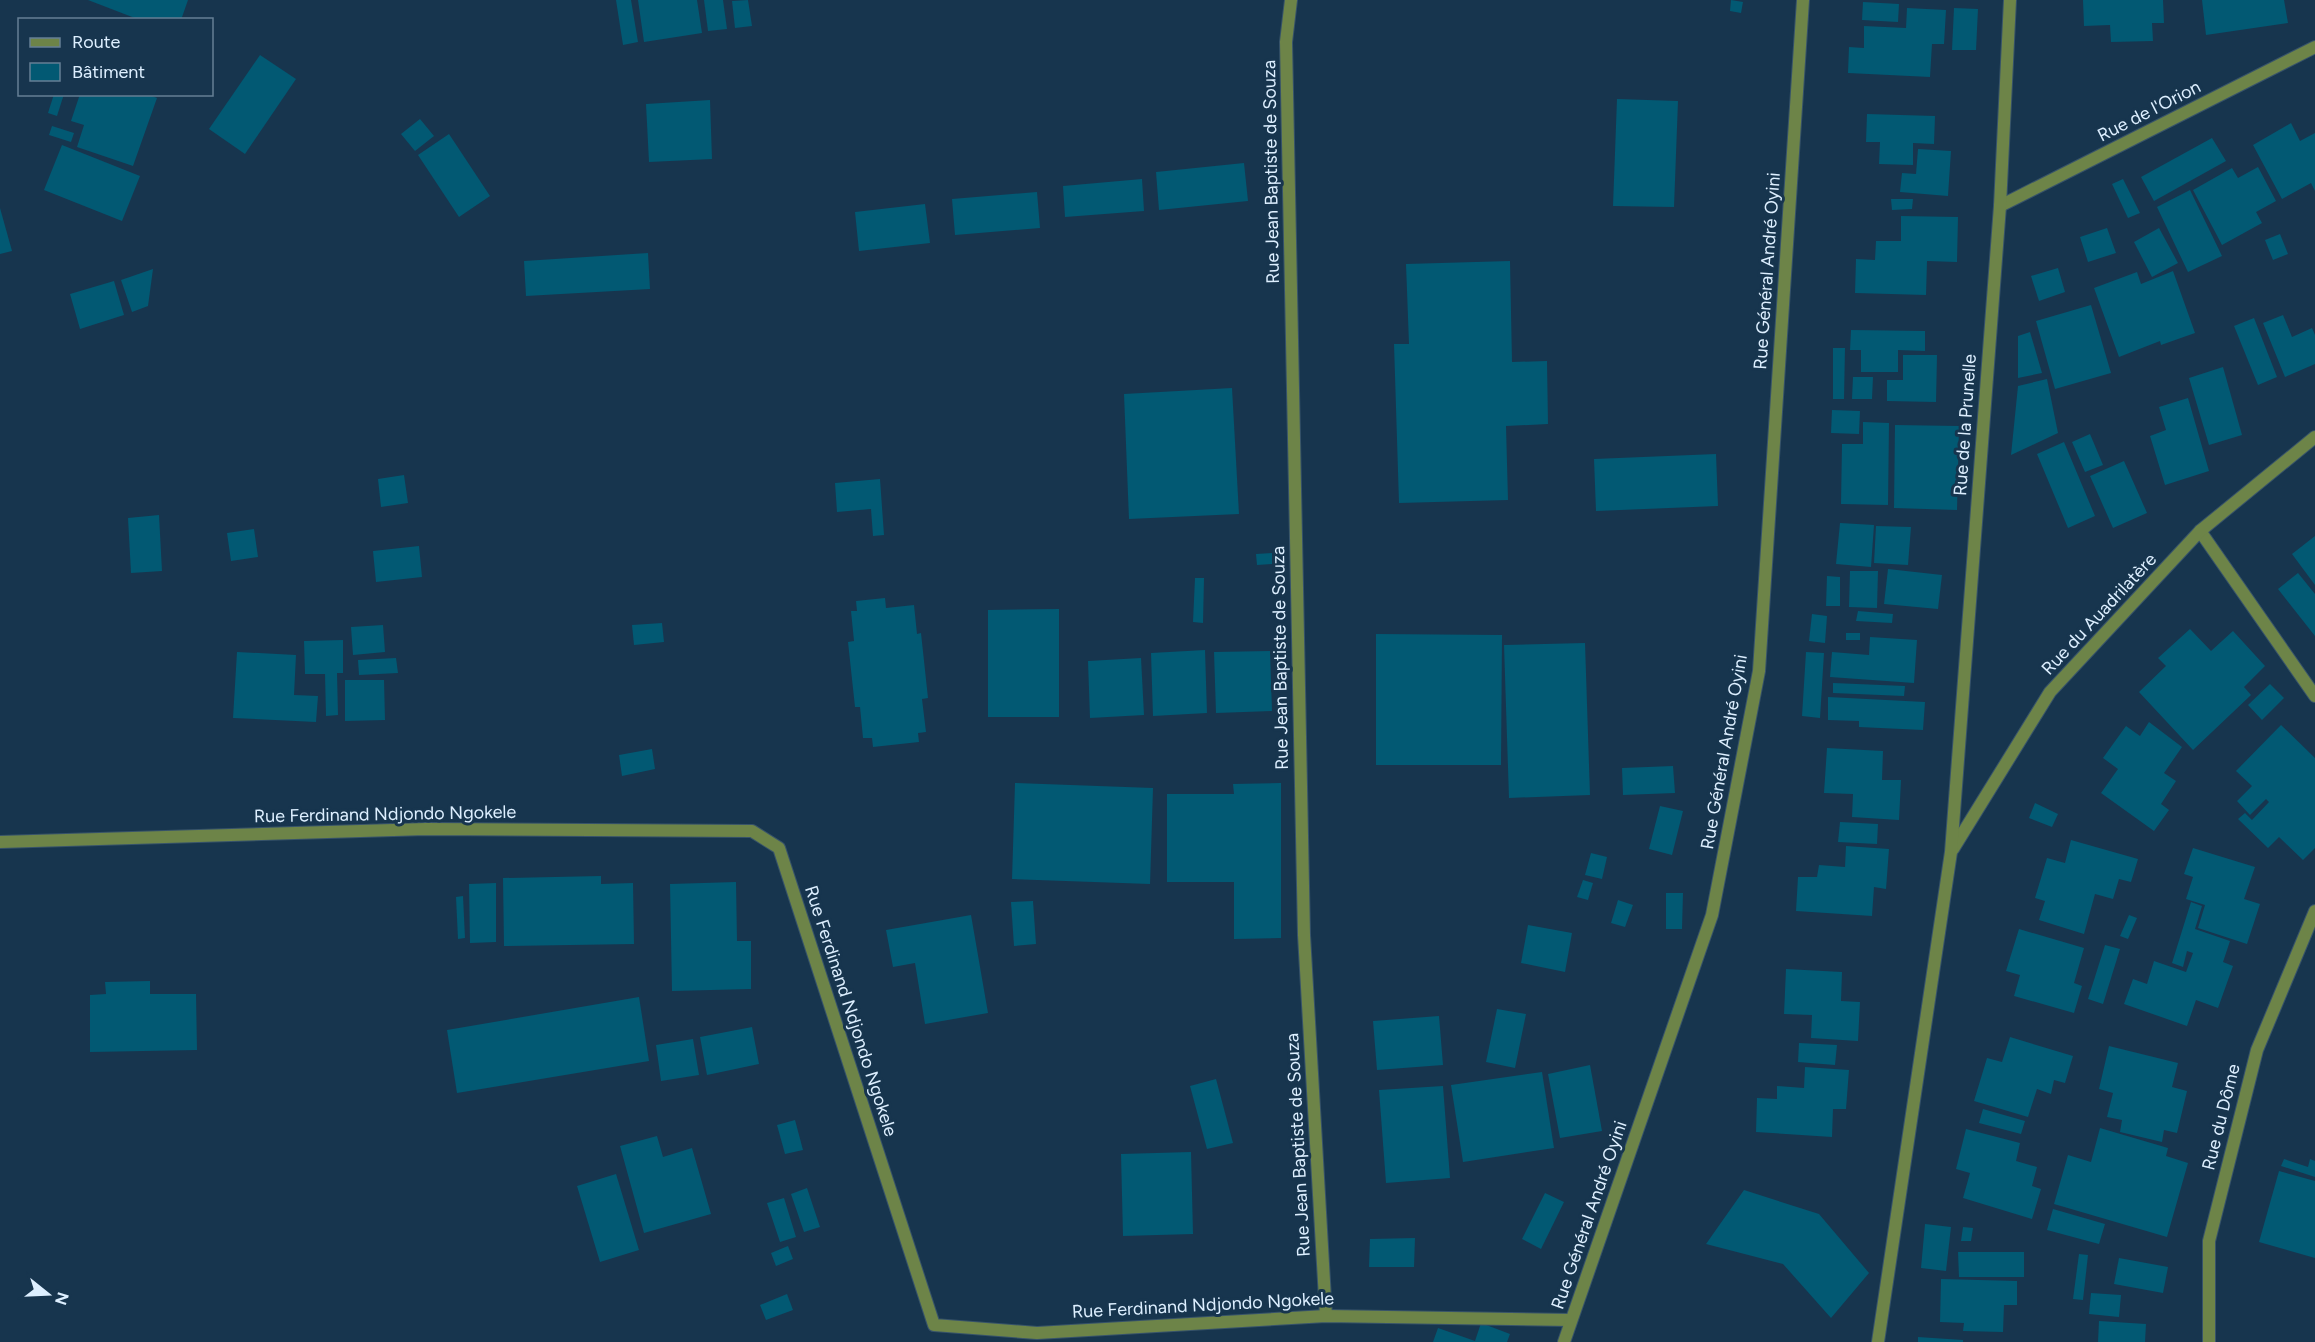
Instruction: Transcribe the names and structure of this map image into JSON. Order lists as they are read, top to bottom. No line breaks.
{"streets":{"street":["Rue de l'Orion","Rue Jean Baptiste de Souza","Rue Général André Oyini","Rue de la Prunelle","Rue du Auadrilatère","Rue Ferdinand Ndjondo Ngokele","Rue du Dôme"]},"crossings":[["Rue de l'Orion","Rue de la Prunelle"],["Rue Jean Baptiste de Souza","Rue Ferdinand Ndjondo Ngokele"],["Rue Général André Oyini","Rue Ferdinand Ndjondo Ngokele"],["Rue de la Prunelle","Rue du Auadrilatère"]],"legend":["Route","Bâtiment"],"north":"right"}
